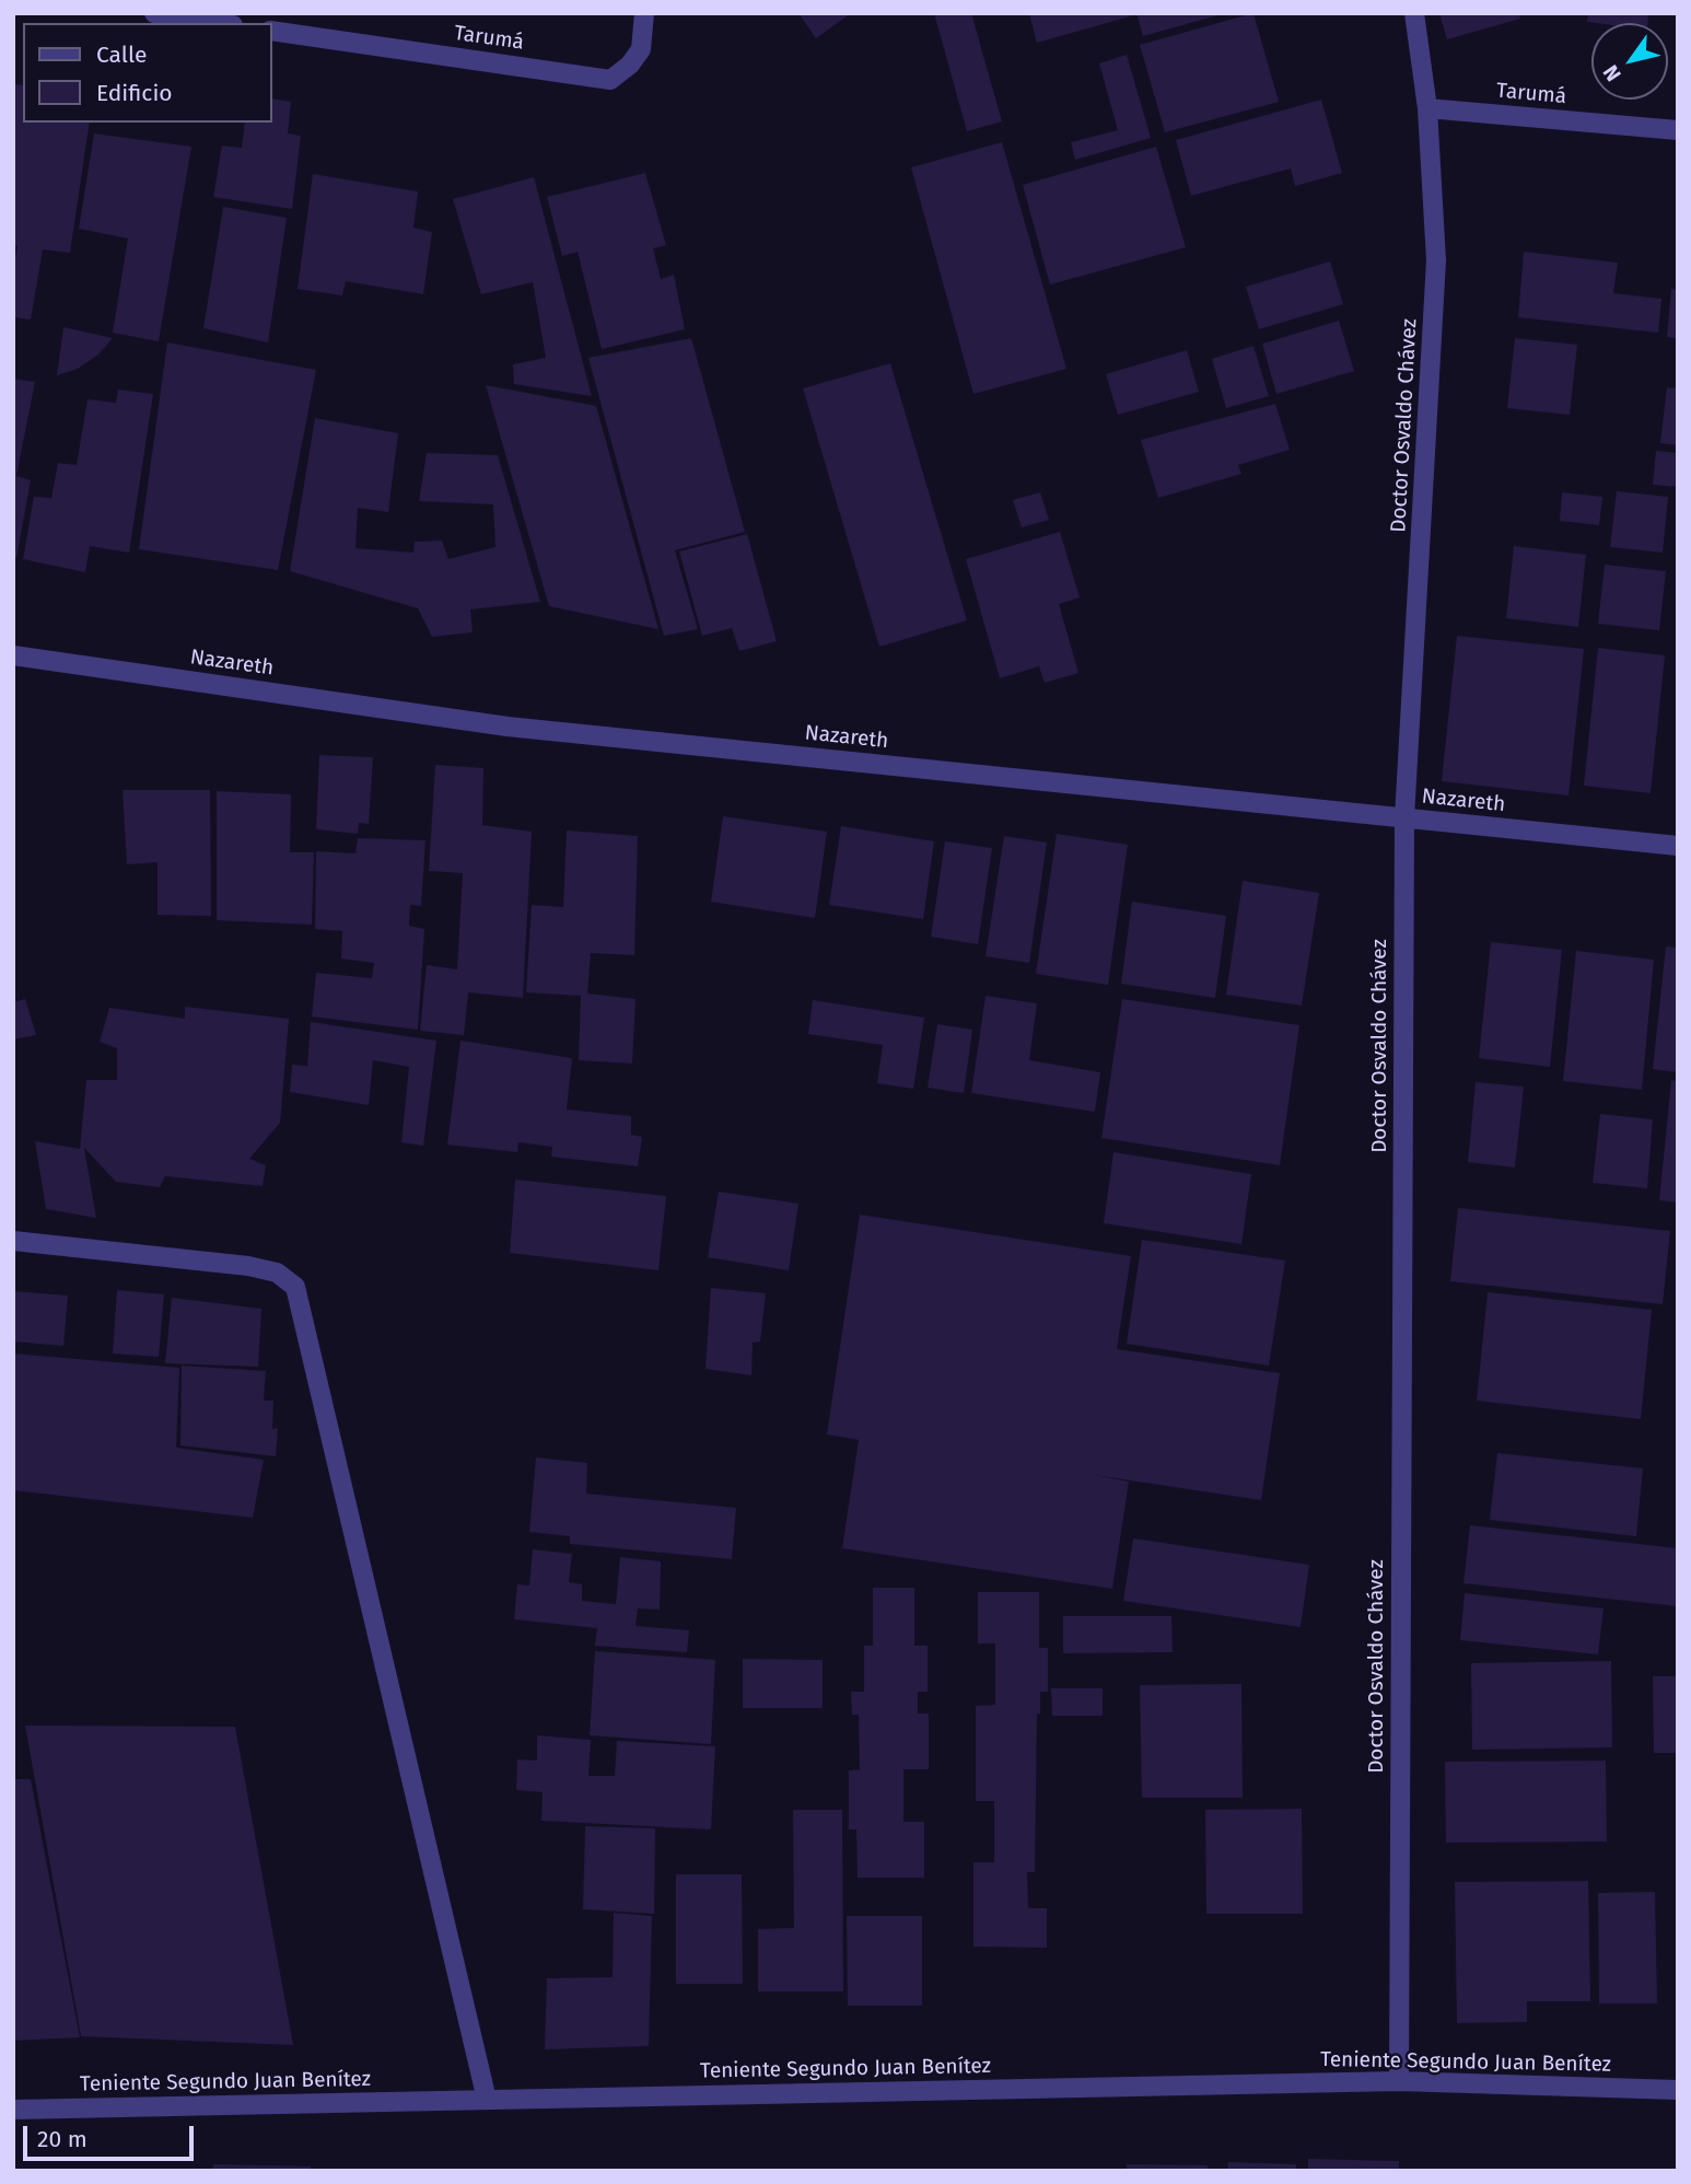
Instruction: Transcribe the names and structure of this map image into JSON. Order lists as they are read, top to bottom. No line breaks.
{"streets":{"street":["Tarumá","Doctor Osvaldo Chávez","Nazareth","Teniente Segundo Juan Benítez"]},"crossings":[["Tarumá","Doctor Osvaldo Chávez"],["Doctor Osvaldo Chávez","Nazareth"],["Doctor Osvaldo Chávez","Teniente Segundo Juan Benítez"]],"legend":["Calle","Edificio"],"scale_bar":"20 m","north":"bottom left"}
